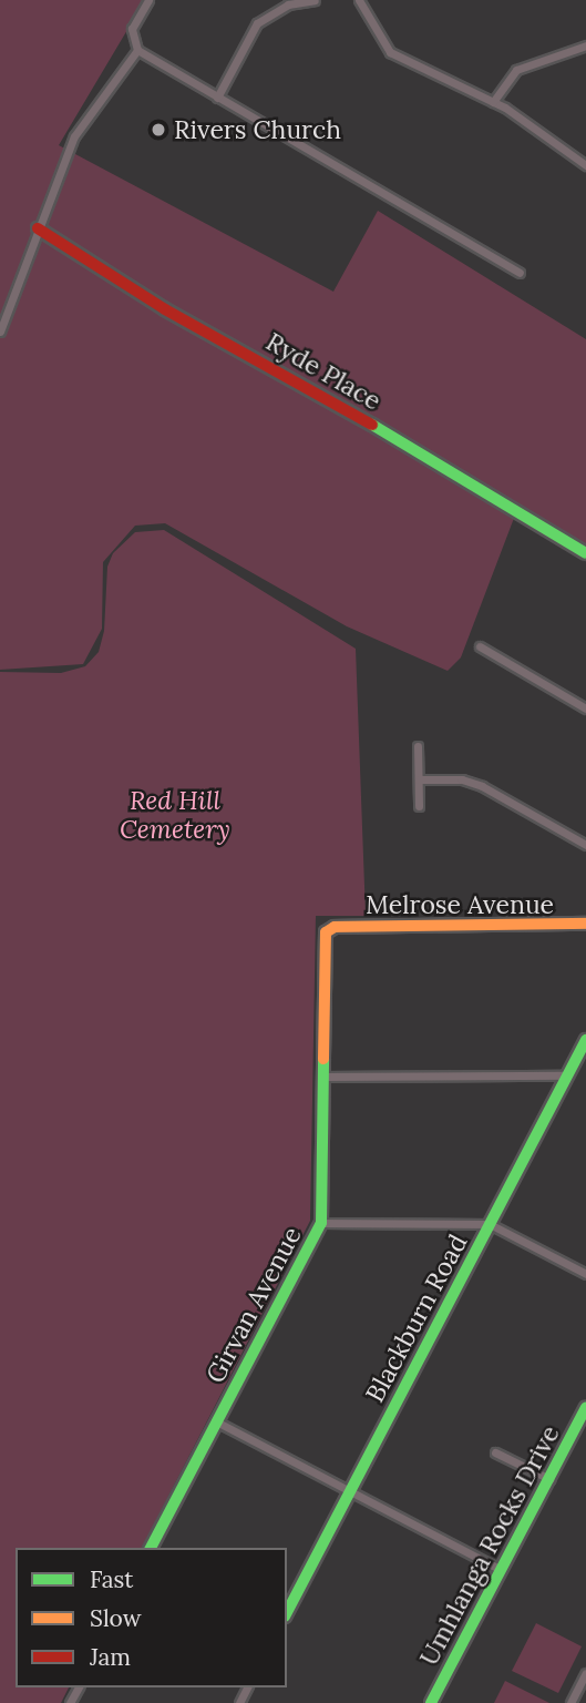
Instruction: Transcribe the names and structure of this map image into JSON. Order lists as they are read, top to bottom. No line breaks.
{"streets":{"street":["Ryde Place","Melrose Avenue","Girvan Avenue","Blackburn Road","Umhlanga Rocks Drive"]},"crossings":[["Melrose Avenue","Girvan Avenue"]],"parks":["Red Hill Cemetery"],"places":["Rivers Church"],"legend":["Fast","Slow","Jam"]}
